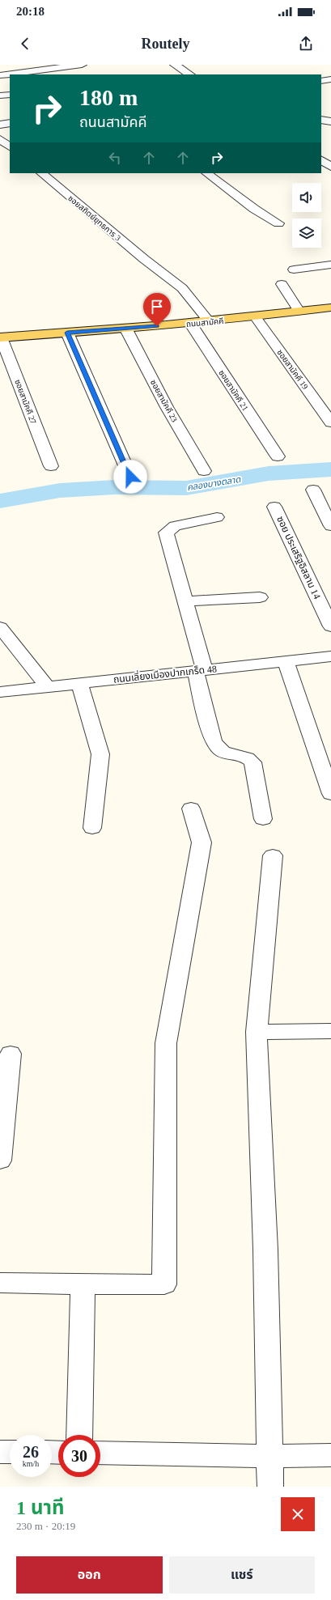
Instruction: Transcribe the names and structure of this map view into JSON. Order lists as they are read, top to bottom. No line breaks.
{"streets":{"main road":["ถนนสามัคคี"],"street":["ซอยสถิตย์ยุทธการ 3","ซอยสามัคคี 19","ซอยสามัคคี 21","ซอยสามัคคี 23","ซอยสามัคคี 27","ซอย ประเสริฐอิสลาม 14","ถนนเลี่ยงเมืองปากเกร็ด 48"]},"crossings":[["ซอยสถิตย์ยุทธการ 3","ถนนสามัคคี"],["ถนนสามัคคี","ซอยสามัคคี 19"],["ถนนสามัคคี","ซอยสามัคคี 21"],["ถนนสามัคคี","ซอยสามัคคี 23"],["ถนนสามัคคี","ซอยสามัคคี 27"]],"water":["คลองบางตลาด"],"page":{"status":"20:18","header":"Routely","turn":["180 m","ถนนสามัคคี"],"speed":"26 km/h","limit":"30","heading":["1 นาที","230 m · 20:19"],"buttons":["ออก","แชร์"]}}
